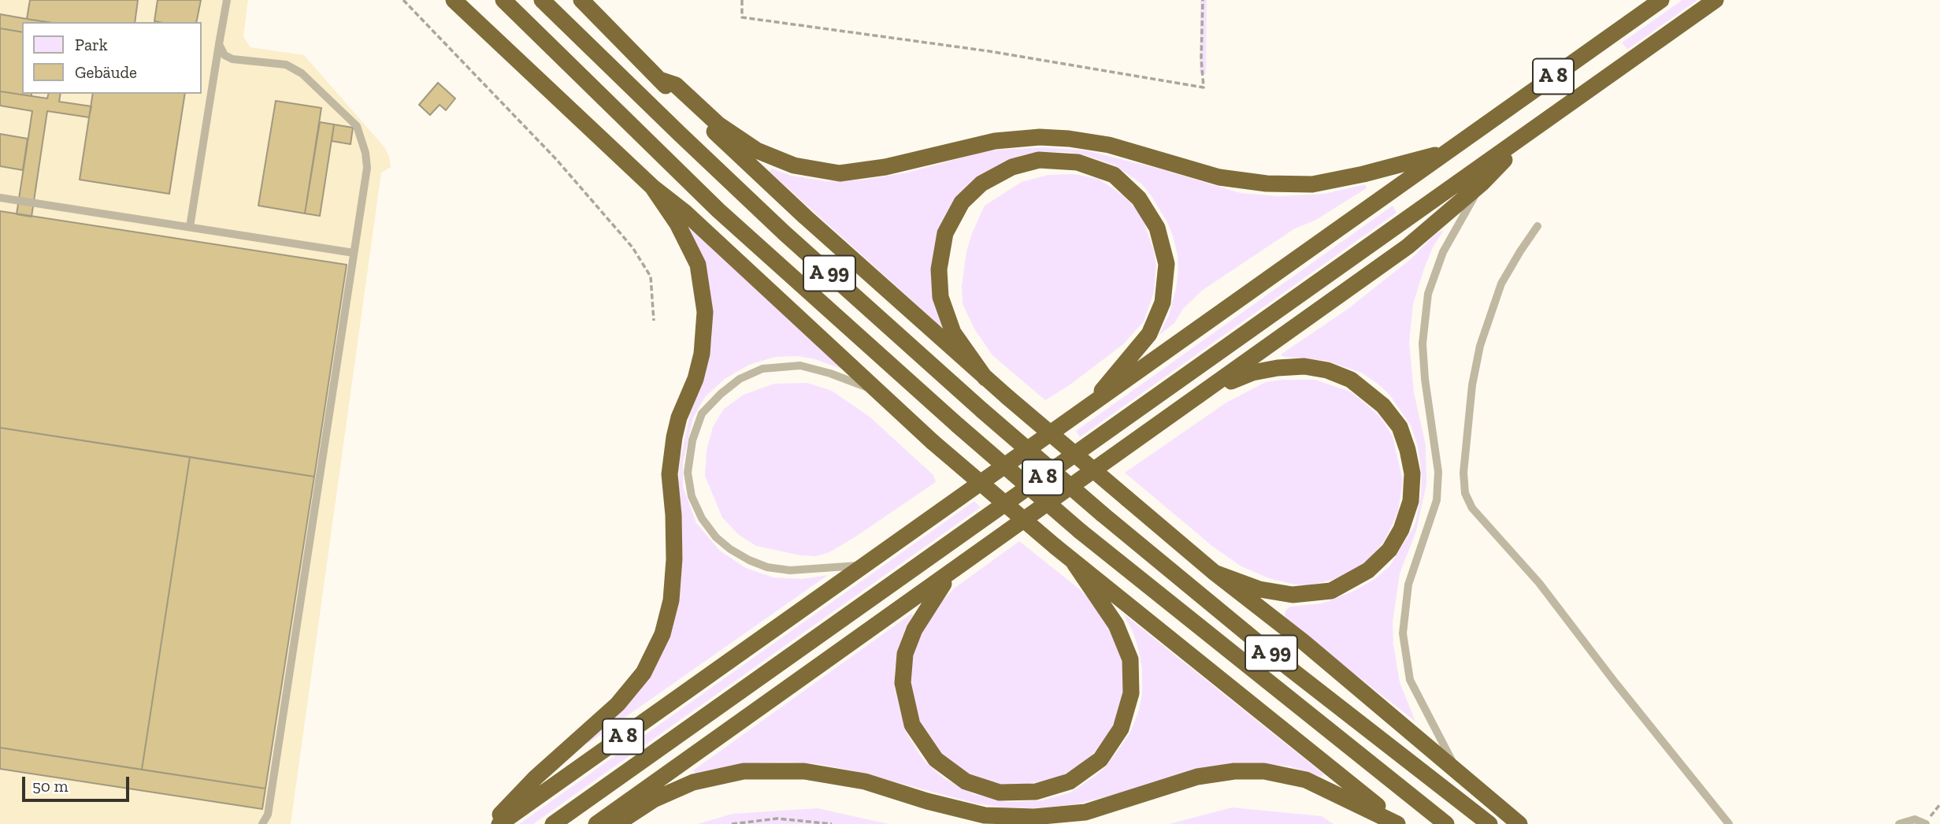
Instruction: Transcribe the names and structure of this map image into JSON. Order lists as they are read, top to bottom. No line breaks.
{"streets":{"highway":["A 8","A 99"]},"legend":["Park","Gebäude"],"scale_bar":"50 m"}
